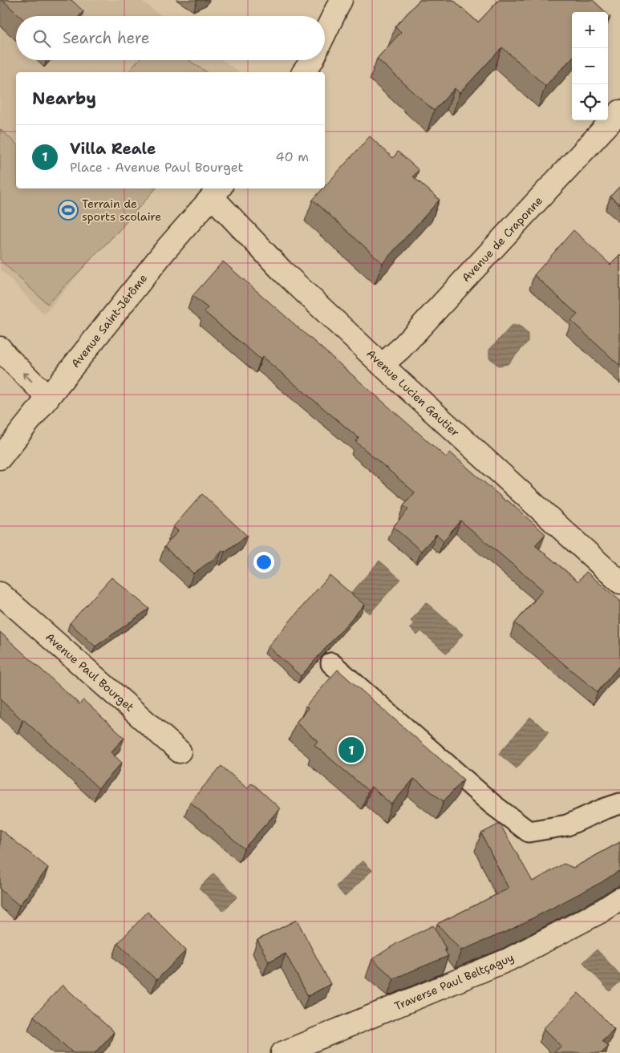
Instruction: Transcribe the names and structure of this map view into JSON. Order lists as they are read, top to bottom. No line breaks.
{"streets":{"street":["Avenue de Craponne","Avenue Saint-Jérôme","Avenue Lucien Gautier","Avenue Paul Bourget","Traverse Paul Beltçaguy"]},"crossings":[["Avenue de Craponne","Avenue Lucien Gautier"],["Avenue Saint-Jérôme","Avenue Lucien Gautier"]],"places":{"sports":["Terrain de sports scolaire"]},"page":{"map_buttons":["+","−"],"search":"Search here","heading":"Nearby","list":[{"mark":"1","name":"Villa Reale","note":"Place · Avenue Paul Bourget","value":"40 m"}],"pins":"1"}}
